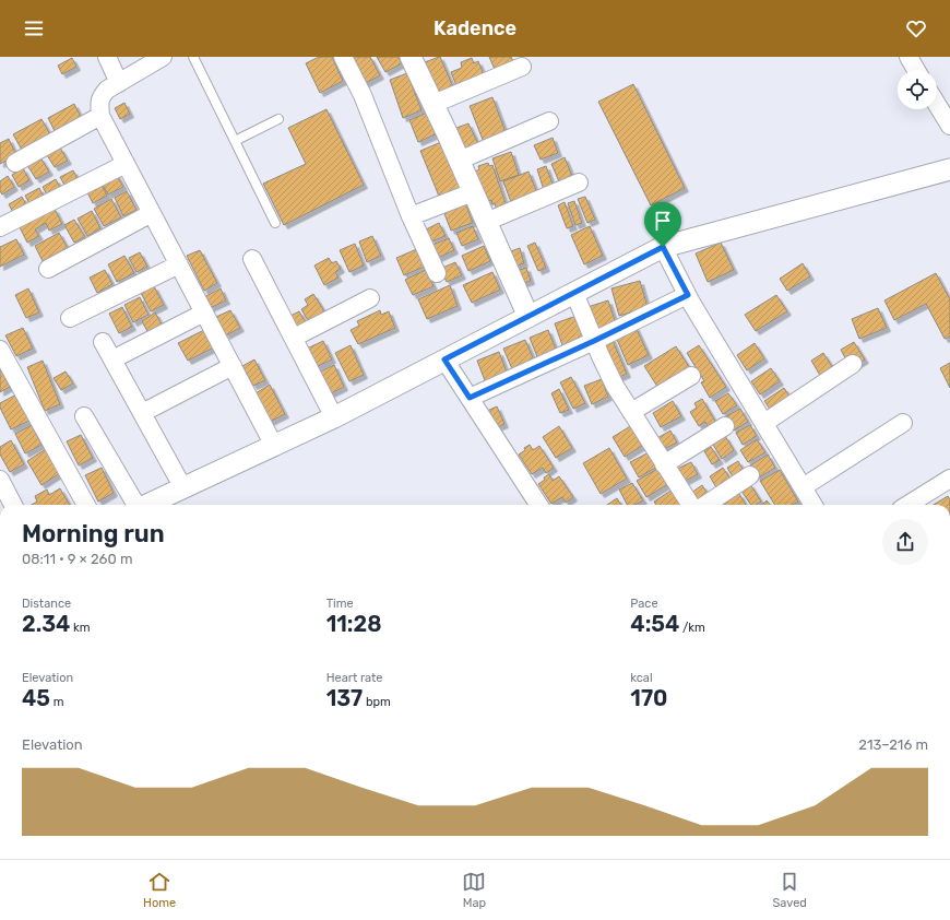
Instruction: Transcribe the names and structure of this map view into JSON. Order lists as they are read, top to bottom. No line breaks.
{"page":{"header":"Kadence","heading":["Morning run","08:11 · 9 × 260 m"],"stats":[["Distance","2.34 km"],["Time","11:28"],["Pace","4:54 /km"],["Elevation","45 m"],["Heart rate","137 bpm"],["kcal","170"]],"chart":["Elevation","213–216 m"],"tabs":["Home","Map","Saved"]}}
